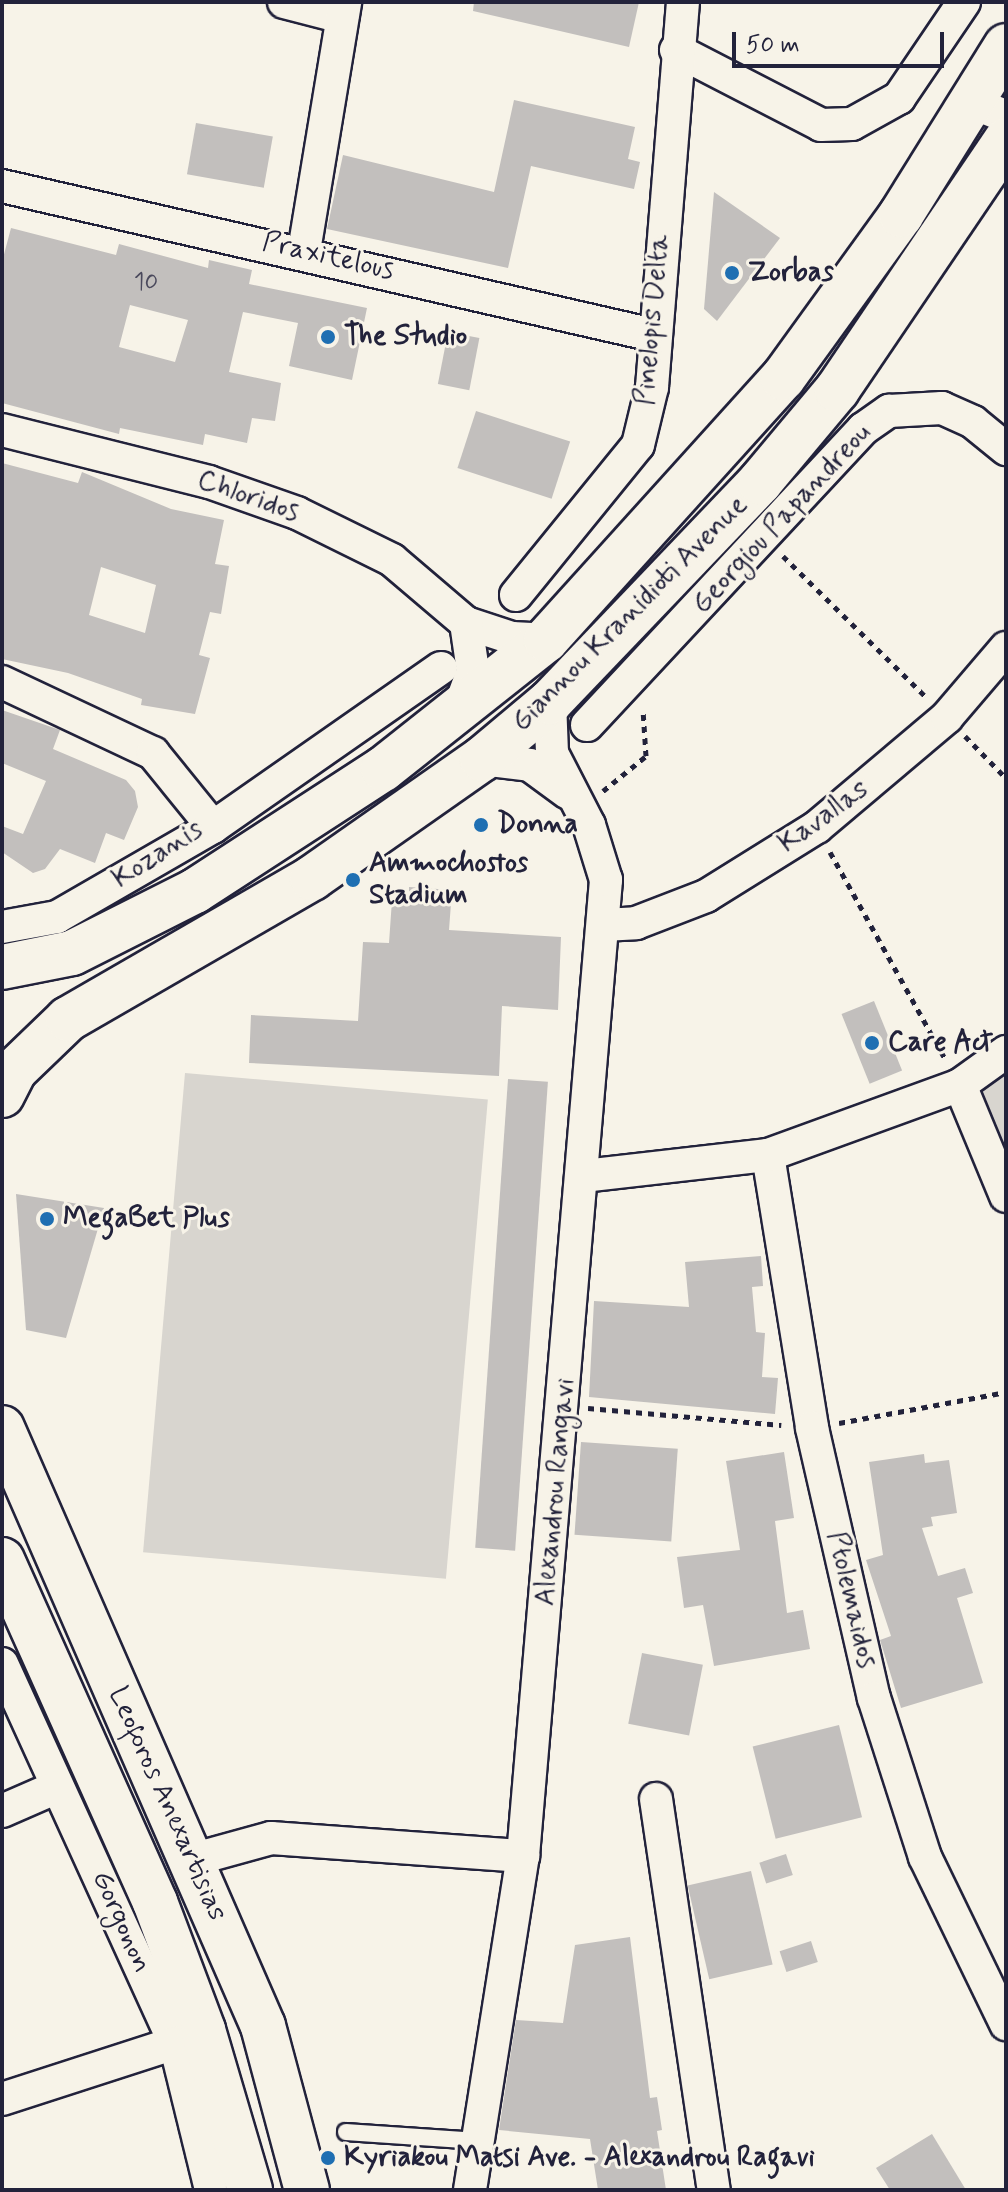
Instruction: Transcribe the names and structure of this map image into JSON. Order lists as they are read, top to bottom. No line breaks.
{"streets":{"main road":["Giannou Kranidioti Avenue","Leoforos Anexartisias"],"street":["Praxitelous","Pinelopis Delta","Chloridos","Georgiou Papandreou","Kavallas","Kozanis","Alexandrou Rangavi","Ptolemaidos","Gorgonon"]},"crossings":[["Praxitelous","Pinelopis Delta"],["Chloridos","Giannou Kranidioti Avenue"],["Giannou Kranidioti Avenue","Alexandrou Rangavi"],["Kavallas","Alexandrou Rangavi"]],"places":["Zorbas","The Studio","Donna","Ammochostos Stadium","Care Act","MegaBet Plus","Kyriakou Matsi Ave. - Alexandrou Ragavi"],"house_numbers":["10"],"scale_bar":"50 m"}
